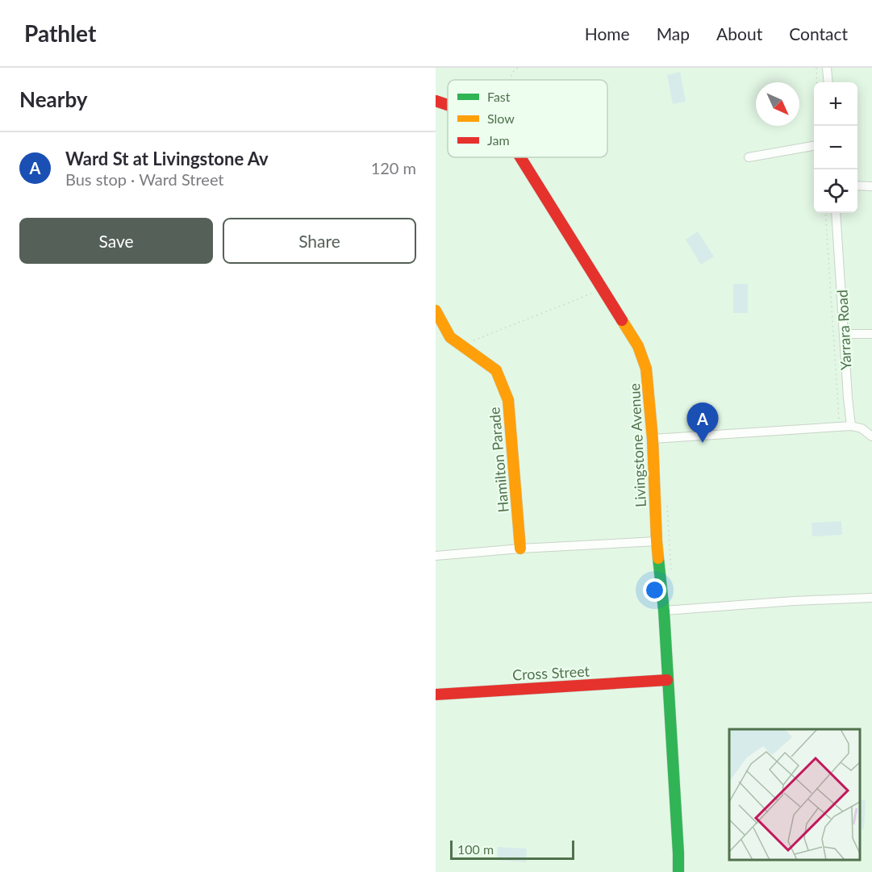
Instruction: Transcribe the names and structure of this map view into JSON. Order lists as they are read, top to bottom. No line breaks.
{"streets":{"street":["Yarrara Road","Livingstone Avenue","Hamilton Parade","Cross Street"]},"crossings":[["Livingstone Avenue","Cross Street"]],"legend":["Fast","Slow","Jam"],"scale_bar":"100 m","north":"bottom right","page":{"header":"Pathlet","nav":["Home","Map","About","Contact"],"heading":"Nearby","map_buttons":["+","−"],"list":[{"mark":"A","name":"Ward St at Livingstone Av","note":"Bus stop · Ward Street","value":"120 m"}],"buttons":["Save","Share"],"pins":"A","scale":"100 m"}}
